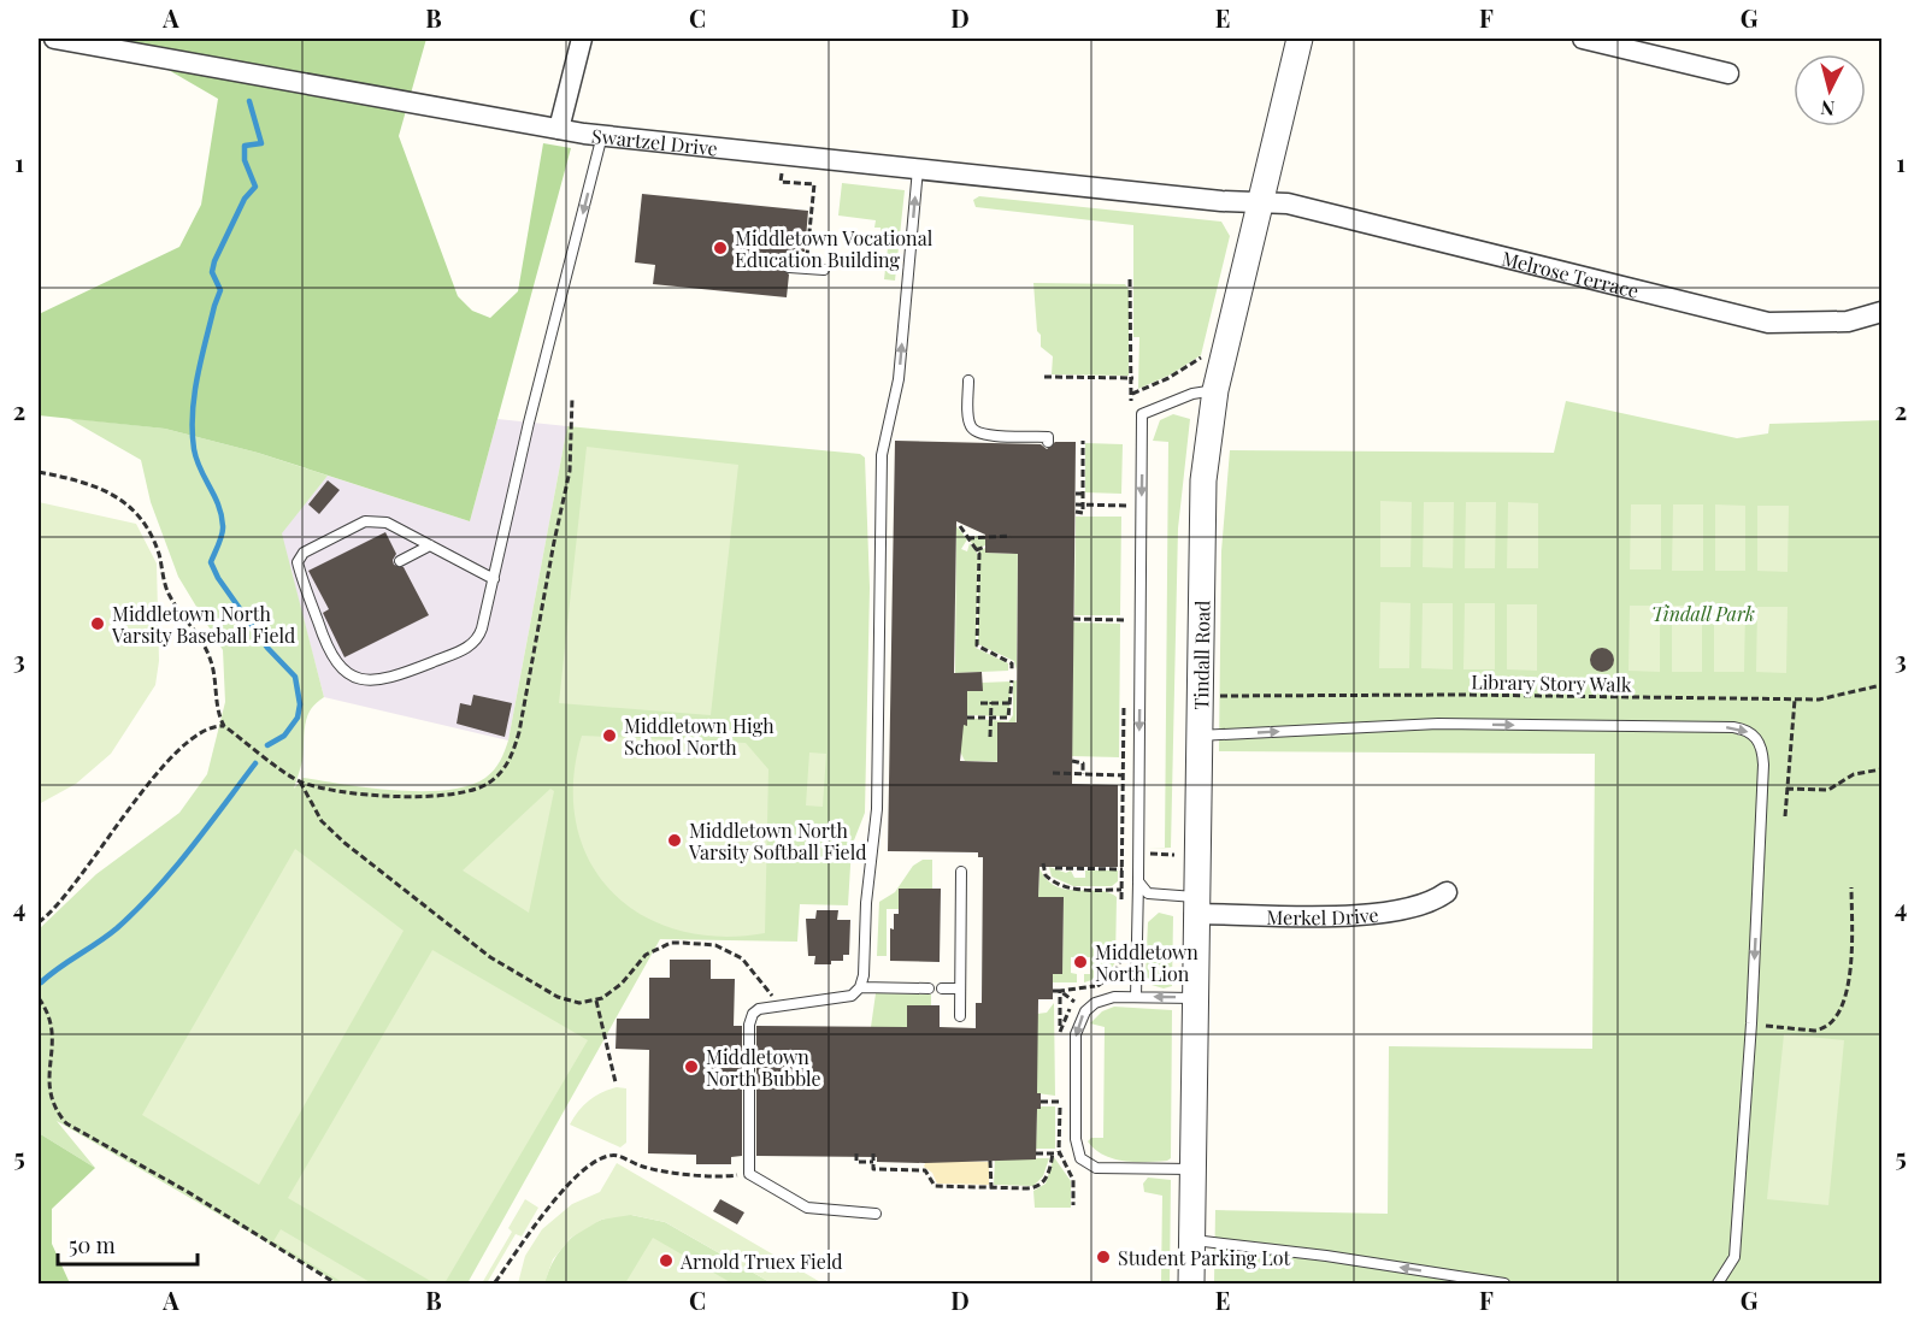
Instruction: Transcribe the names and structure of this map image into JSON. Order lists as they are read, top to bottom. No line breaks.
{"streets":{"street":["Swartzel Drive","Melrose Terrace","Tindall Road","Merkel Drive"],"path":["Library Story Walk"]},"crossings":[["Swartzel Drive","Melrose Terrace"],["Swartzel Drive","Tindall Road"],["Melrose Terrace","Tindall Road"],["Tindall Road","Merkel Drive"]],"parks":["Tindall Park"],"places":["Middletown Vocational Education Building","Middletown North Varsity Baseball Field","Middletown High School North","Middletown North Varsity Softball Field","Middletown North Lion","Middletown North Bubble","Student Parking Lot","Arnold Truex Field"],"scale_bar":"50 m","north":"bottom","grid":{"columns":["A","B","C","D","E","F","G"],"rows":["1","2","3","4","5"]}}
